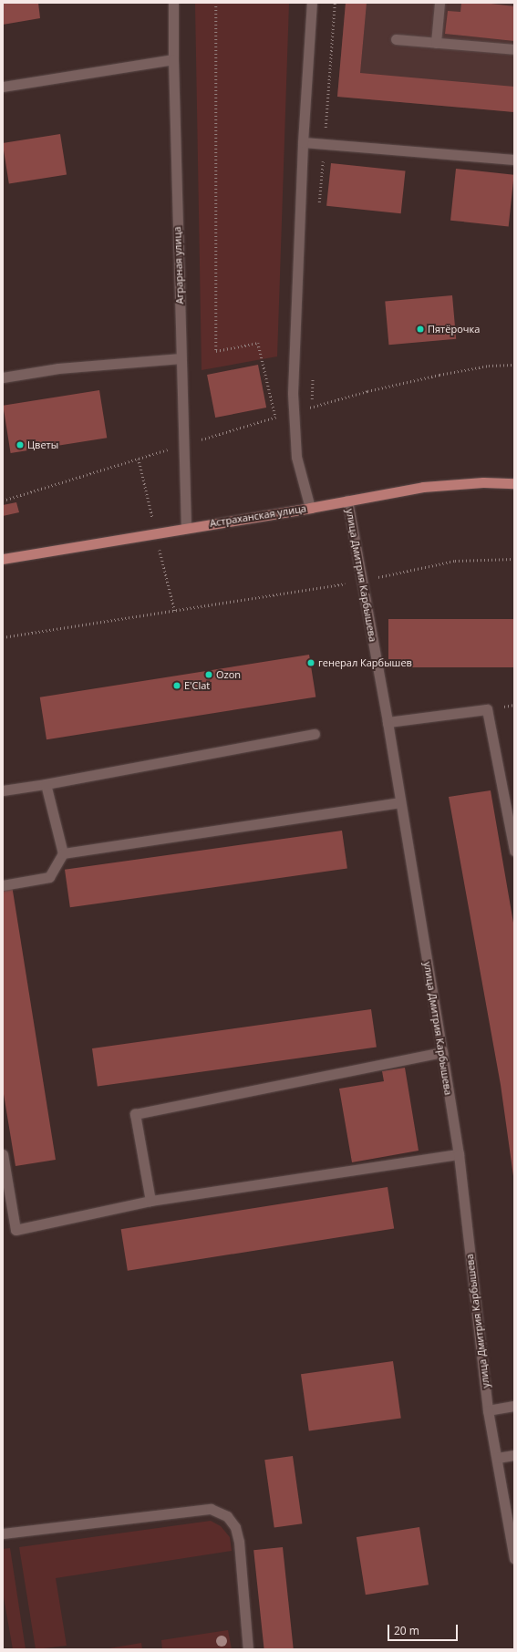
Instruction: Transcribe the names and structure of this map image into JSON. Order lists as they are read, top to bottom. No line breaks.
{"streets":{"main road":["Астраханская улица"],"street":["Аграрная улица","улица Дмитрия Карбышева"]},"crossings":[["Аграрная улица","Астраханская улица"],["Астраханская улица","улица Дмитрия Карбышева"]],"places":["Пятёрочка","Цветы","генерал Карбышев","Ozon","E'Clat"],"scale_bar":"20 m"}
